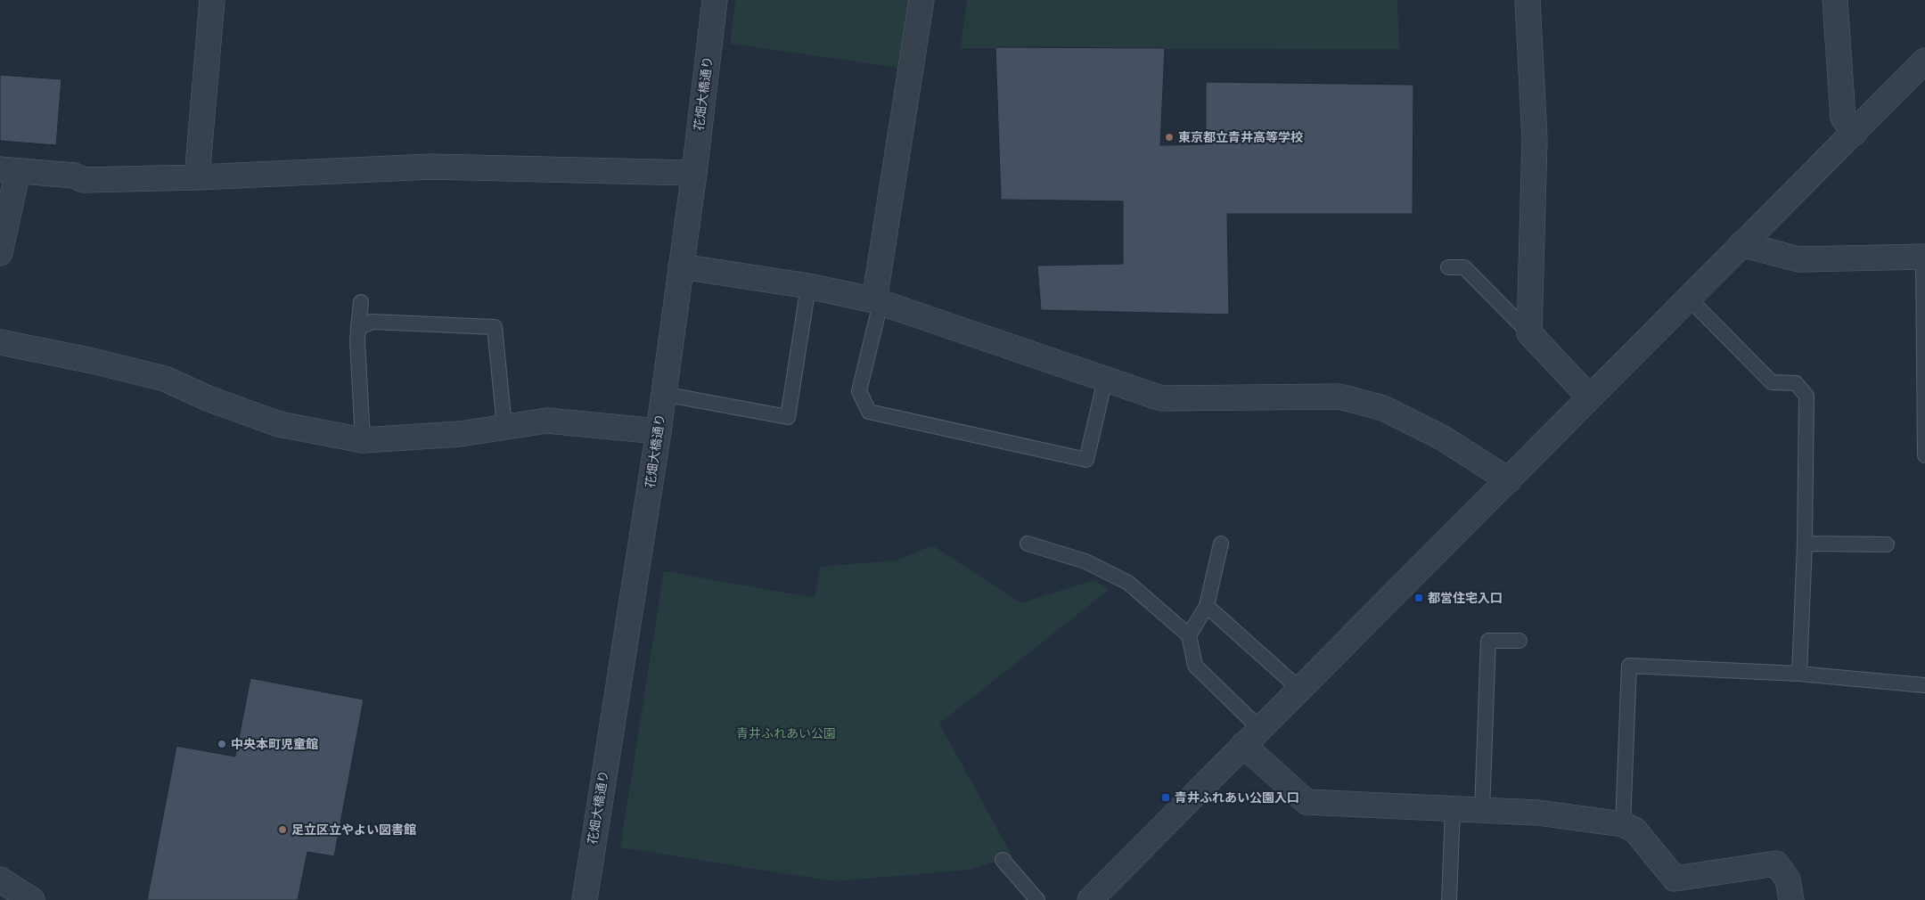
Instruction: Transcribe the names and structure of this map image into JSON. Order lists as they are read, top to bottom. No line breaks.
{"streets":{"street":["花畑大橋通り"]},"parks":["青井ふれあい公園"],"places":{"other":["東京都立青井高等学校","中央本町児童館","足立区立やよい図書館"],"transit":["都営住宅入口","青井ふれあい公園入口"]}}
